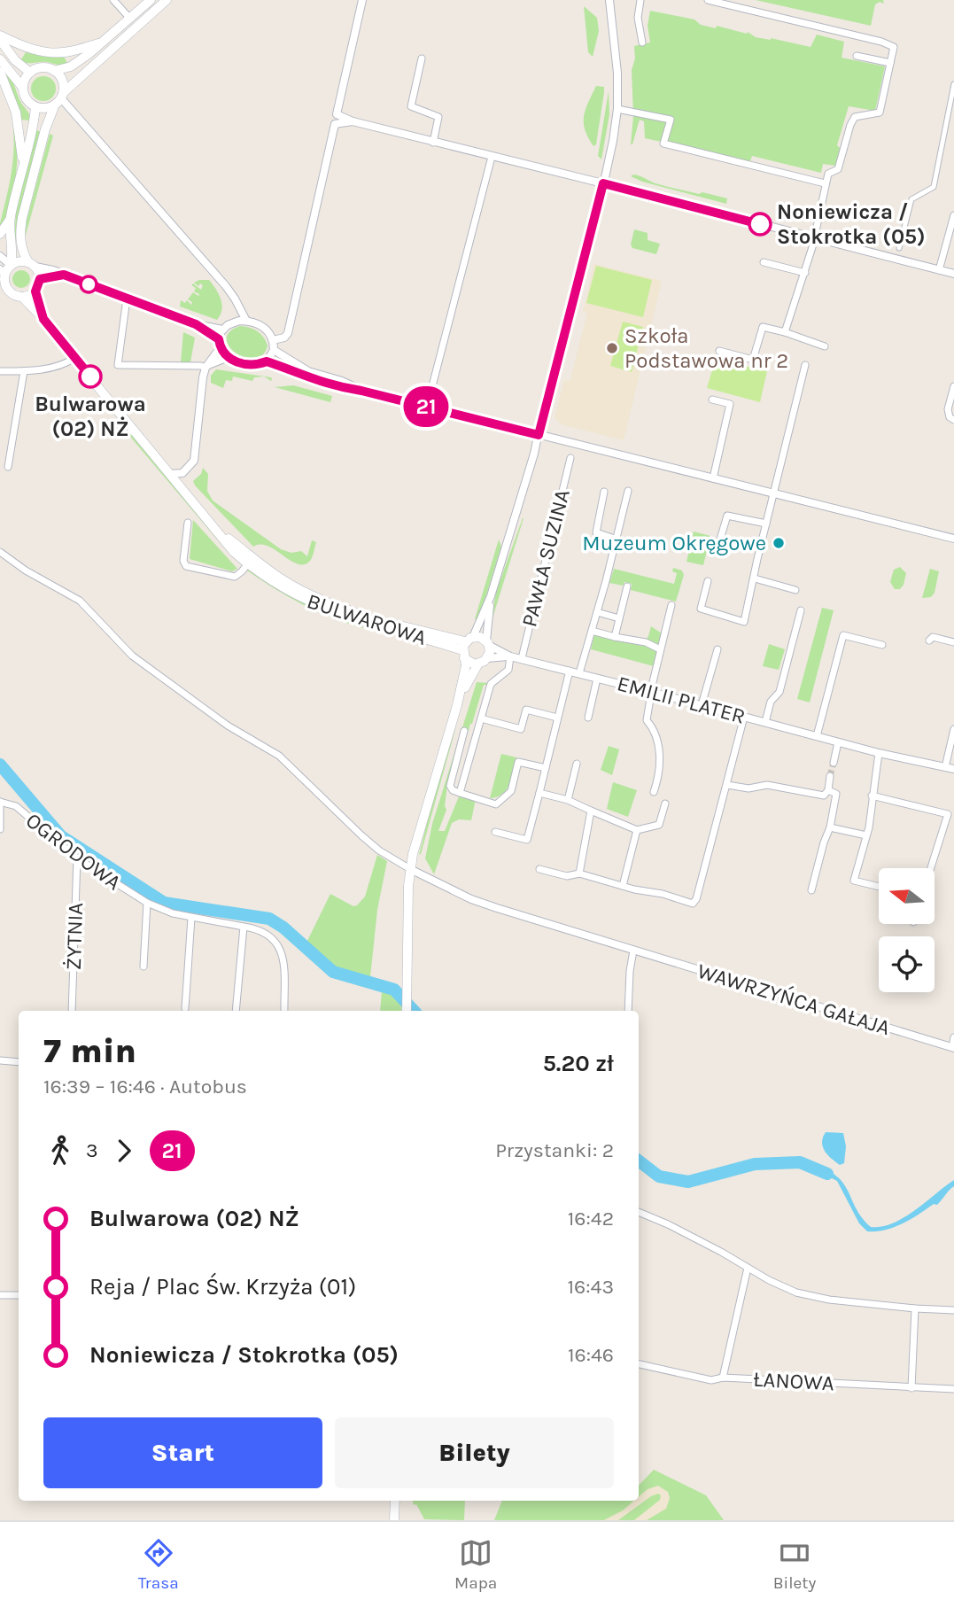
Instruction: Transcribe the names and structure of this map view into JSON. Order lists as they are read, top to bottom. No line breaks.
{"streets":{"main road":["BULWAROWA"],"street":["PAWŁA SUZINA","EMILII PLATER","OGRODOWA","ŻYTNIA","WAWRZYŃCA GAŁAJA","ŁANOWA"]},"crossings":[["PAWŁA SUZINA","EMILII PLATER"],["BULWAROWA","EMILII PLATER"],["OGRODOWA","ŻYTNIA"]],"places":["Noniewicza / Stokrotka (05)","Szkoła Podstawowa nr 2","Bulwarowa (02) NŻ","Muzeum Okręgowe"],"lines":["bus line 21"],"north":"left","page":{"on_map":"21","heading":["7 min","16:39 – 16:46 · Autobus","5.20 zł"],"legs":["3","21","Przystanki: 2"],"list":[{"name":"Bulwarowa (02) NŻ","value":"16:42"},{"name":"Reja / Plac Św. Krzyża (01)","value":"16:43"},{"name":"Noniewicza / Stokrotka (05)","value":"16:46"}],"buttons":["Start","Bilety"],"tabs":["Trasa","Mapa","Bilety"]}}
